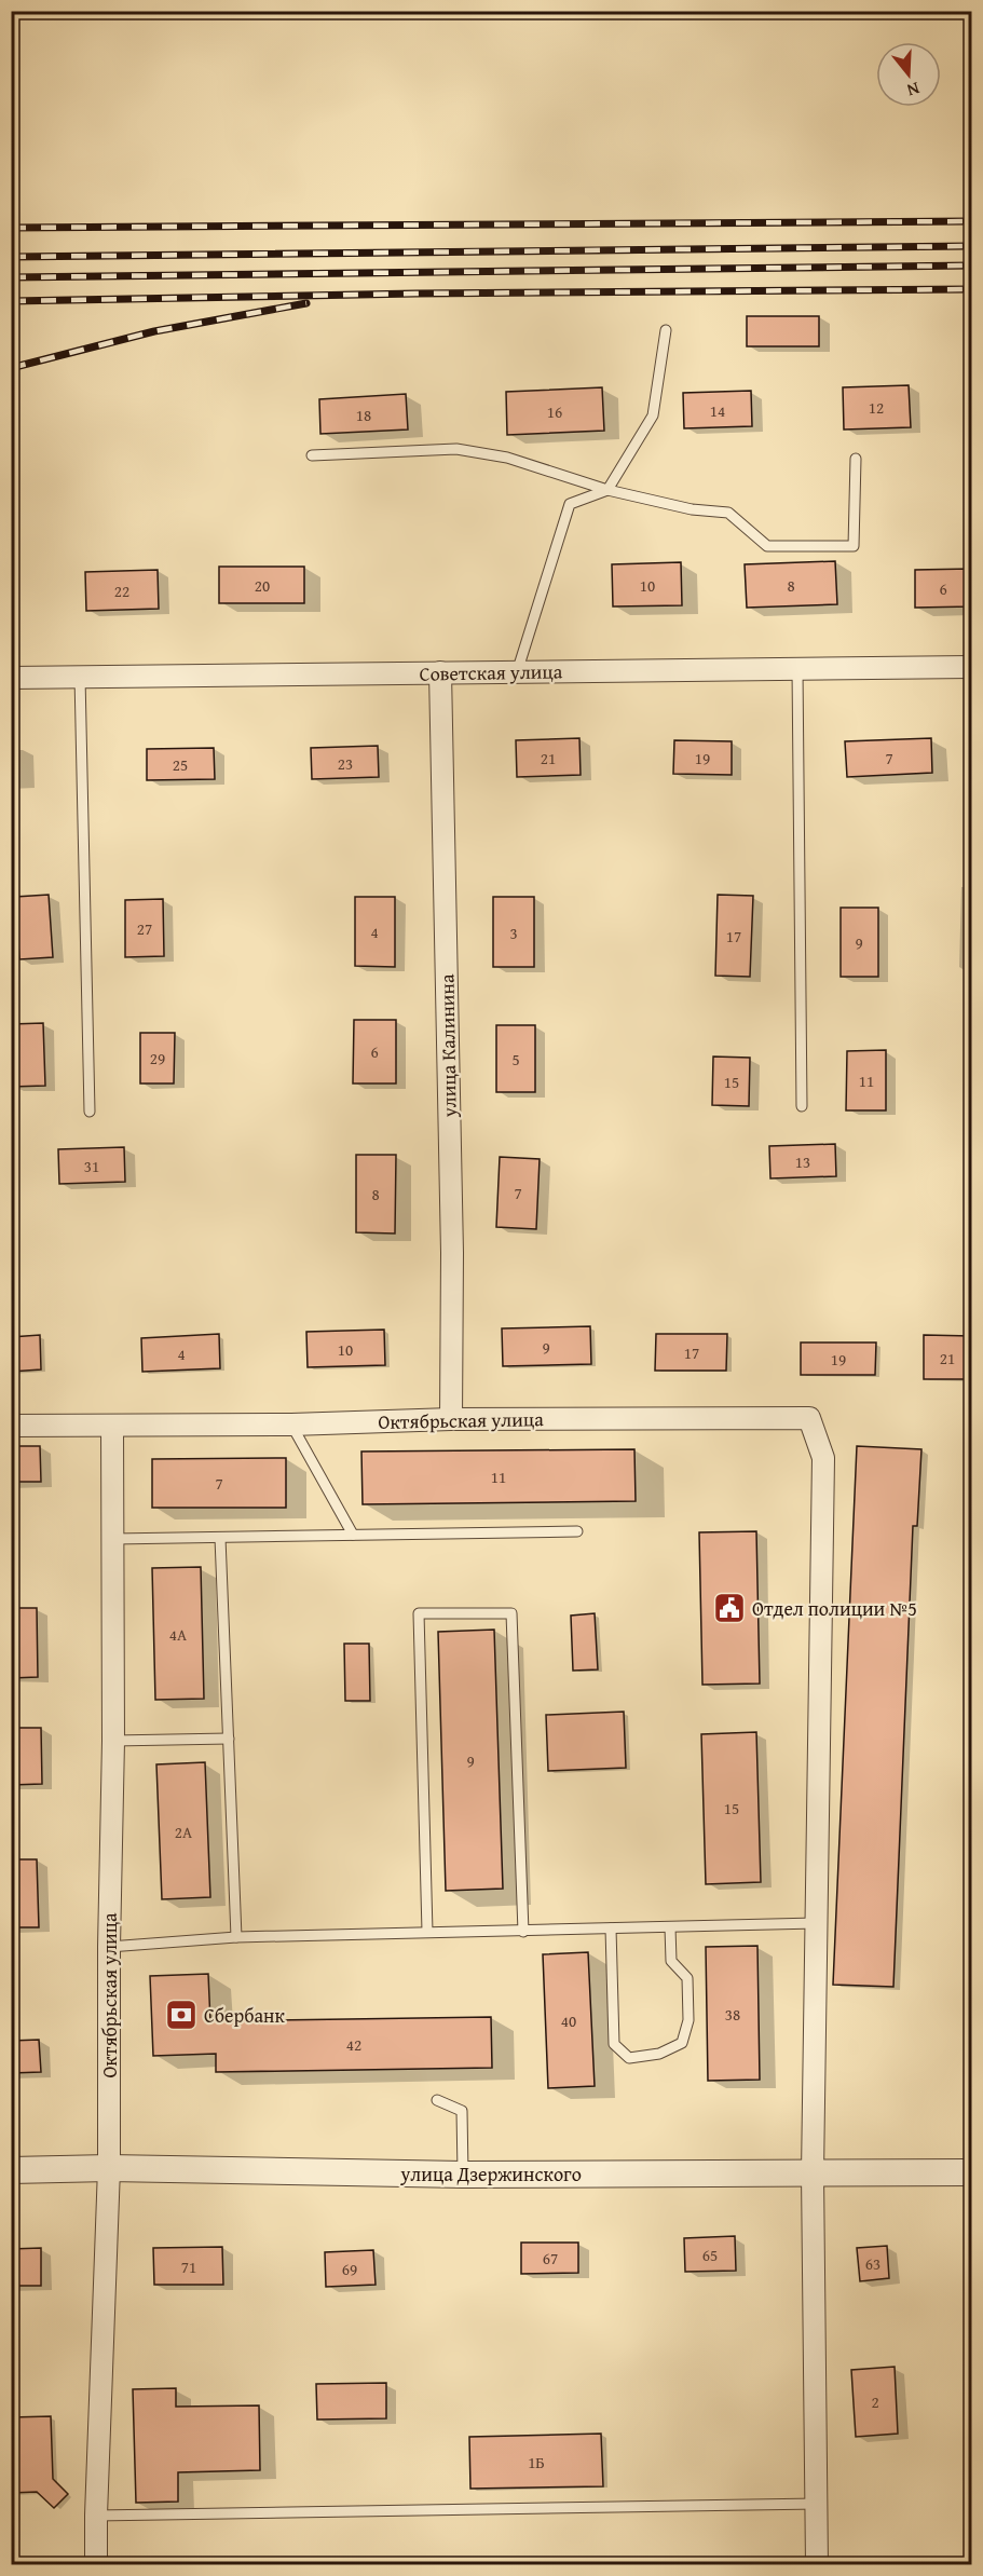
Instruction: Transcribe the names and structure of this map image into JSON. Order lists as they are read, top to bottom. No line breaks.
{"streets":{"street":["Советская улица","улица Калинина","Октябрьская улица","улица Дзержинского"]},"crossings":[["Советская улица","улица Калинина"],["улица Калинина","Октябрьская улица"],["Октябрьская улица","улица Дзержинского"]],"places":{"public building":["Отдел полиции №5"],"bank":["Сбербанк"]},"house_numbers":["12","14","16","18","20","10","8","6","22","21","19","7","23","25","27","4","3","17","9","6","29","5","11","15","13","31","7","8","9","10","17","4","21","19","11","7","4А","9","15","2А","38","40","42","65","67","63","71","69","2","1Б"],"north":"bottom"}
